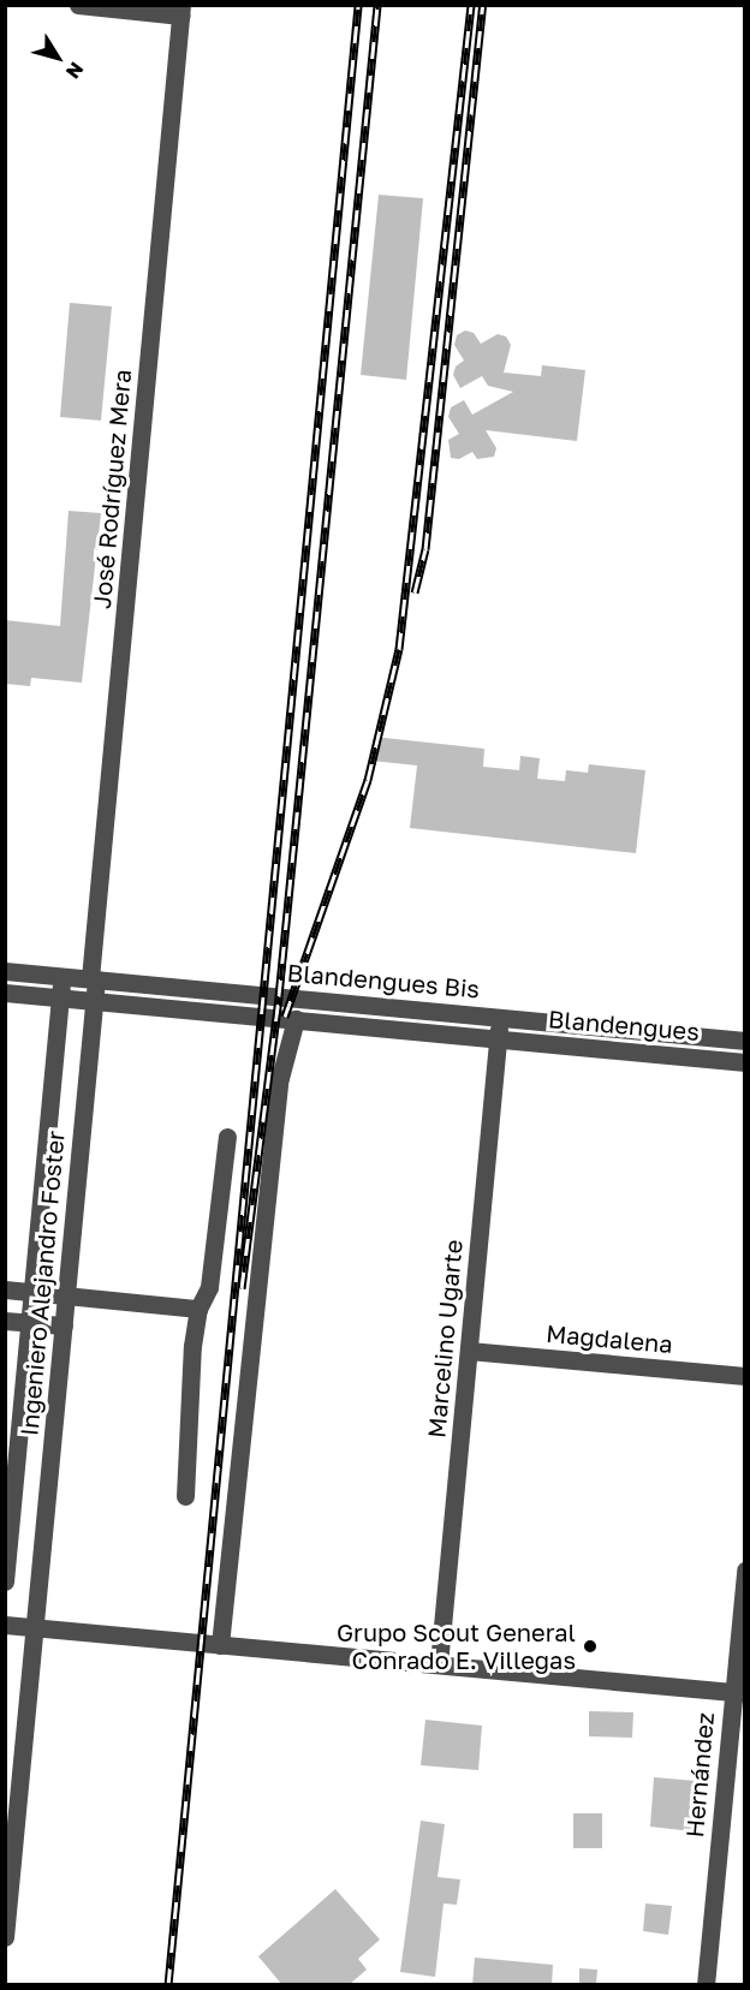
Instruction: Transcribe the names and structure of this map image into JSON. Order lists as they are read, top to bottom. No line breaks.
{"streets":{"street":["José Rodríguez Mera","Blandengues Bis","Blandengues","Ingeniero Alejandro Foster","Marcelino Ugarte","Magdalena","Hernández"]},"crossings":[["José Rodríguez Mera","Blandengues Bis"],["José Rodríguez Mera","Ingeniero Alejandro Foster"],["Blandengues Bis","Blandengues"],["Blandengues Bis","Ingeniero Alejandro Foster"],["Blandengues Bis","Marcelino Ugarte"],["Blandengues","Marcelino Ugarte"],["Marcelino Ugarte","Magdalena"]],"places":["Grupo Scout General Conrado E. Villegas"],"north":"bottom right"}
